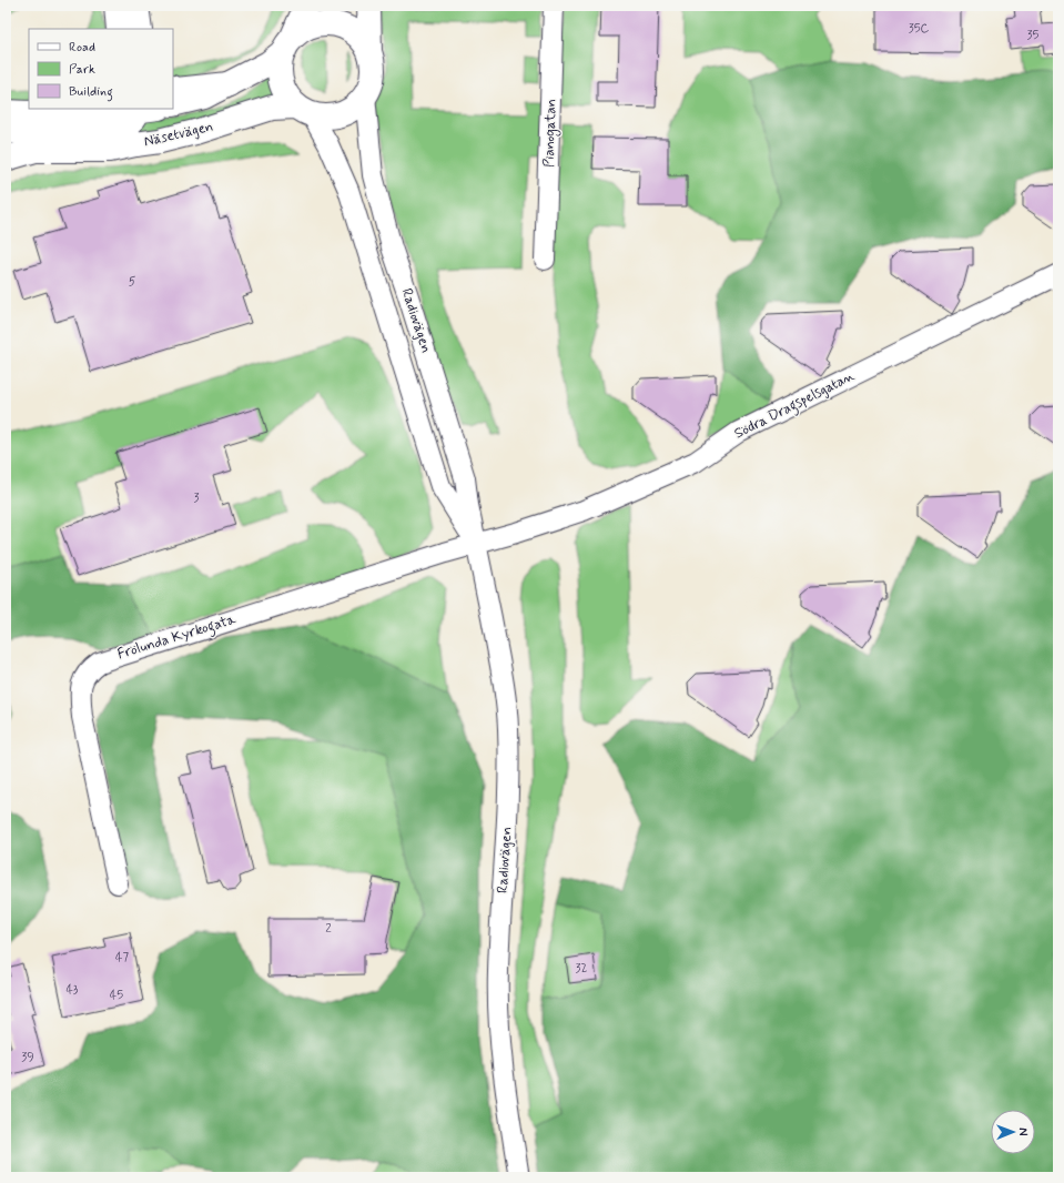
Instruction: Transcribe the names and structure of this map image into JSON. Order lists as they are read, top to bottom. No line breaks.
{"streets":{"main road":["Näsetvägen"],"street":["Pianogatan","Radiovägen","Södra Dragspelsgatan","Frölunda Kyrkogata"]},"crossings":[["Näsetvägen","Radiovägen"],["Radiovägen","Södra Dragspelsgatan"],["Radiovägen","Frölunda Kyrkogata"],["Södra Dragspelsgatan","Frölunda Kyrkogata"]],"house_numbers":["35C","35","5","3","2","47","32","43","45","39"],"legend":["Road","Park","Building"],"north":"right"}
